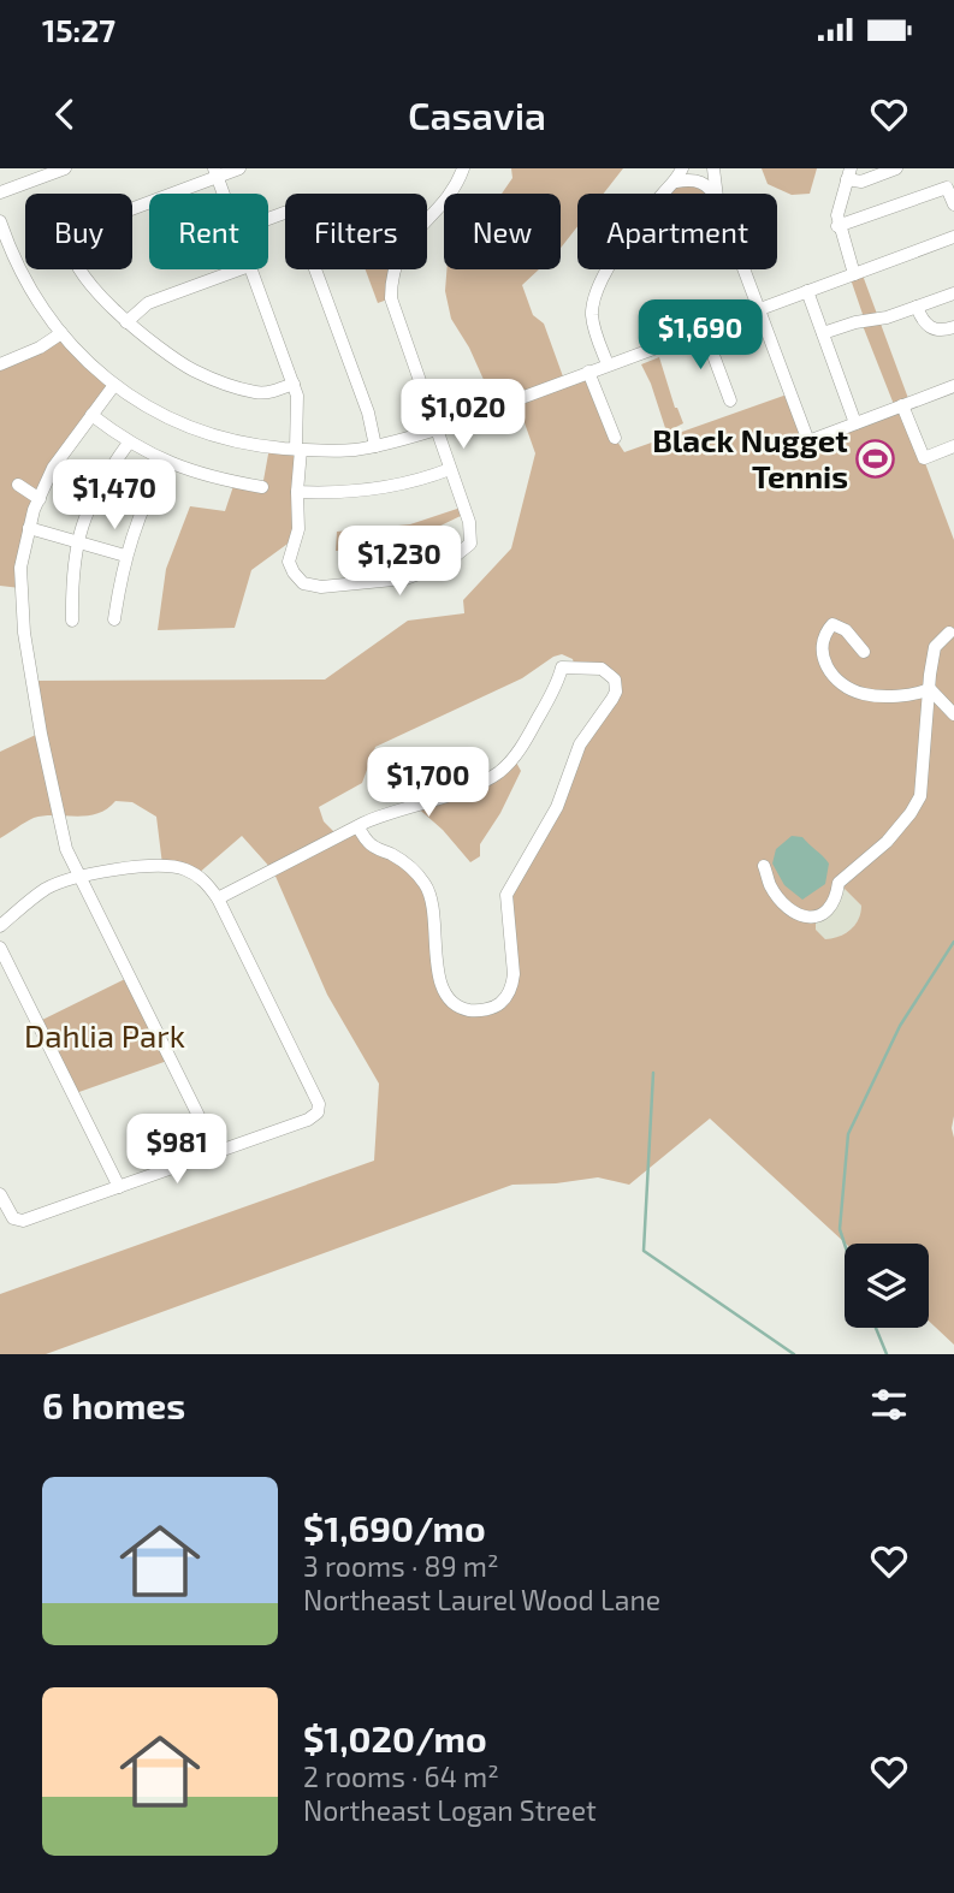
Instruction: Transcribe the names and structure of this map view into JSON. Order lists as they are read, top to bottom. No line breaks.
{"parks":["Dahlia Park"],"places":{"sports":["Black Nugget Tennis"]},"page":{"status":"15:27","header":"Casavia","chip":["Buy","Rent","Filters","New","Apartment"],"price":["$1,690","$1,020","$1,470","$1,230","$1,700","$981"],"heading":"6 homes","list":[{"name":"$1,690/mo","note":"3 rooms · 89 m² · Northeast Laurel Wood Lane"},{"name":"$1,020/mo","note":"2 rooms · 64 m² · Northeast Logan Street"}]}}
